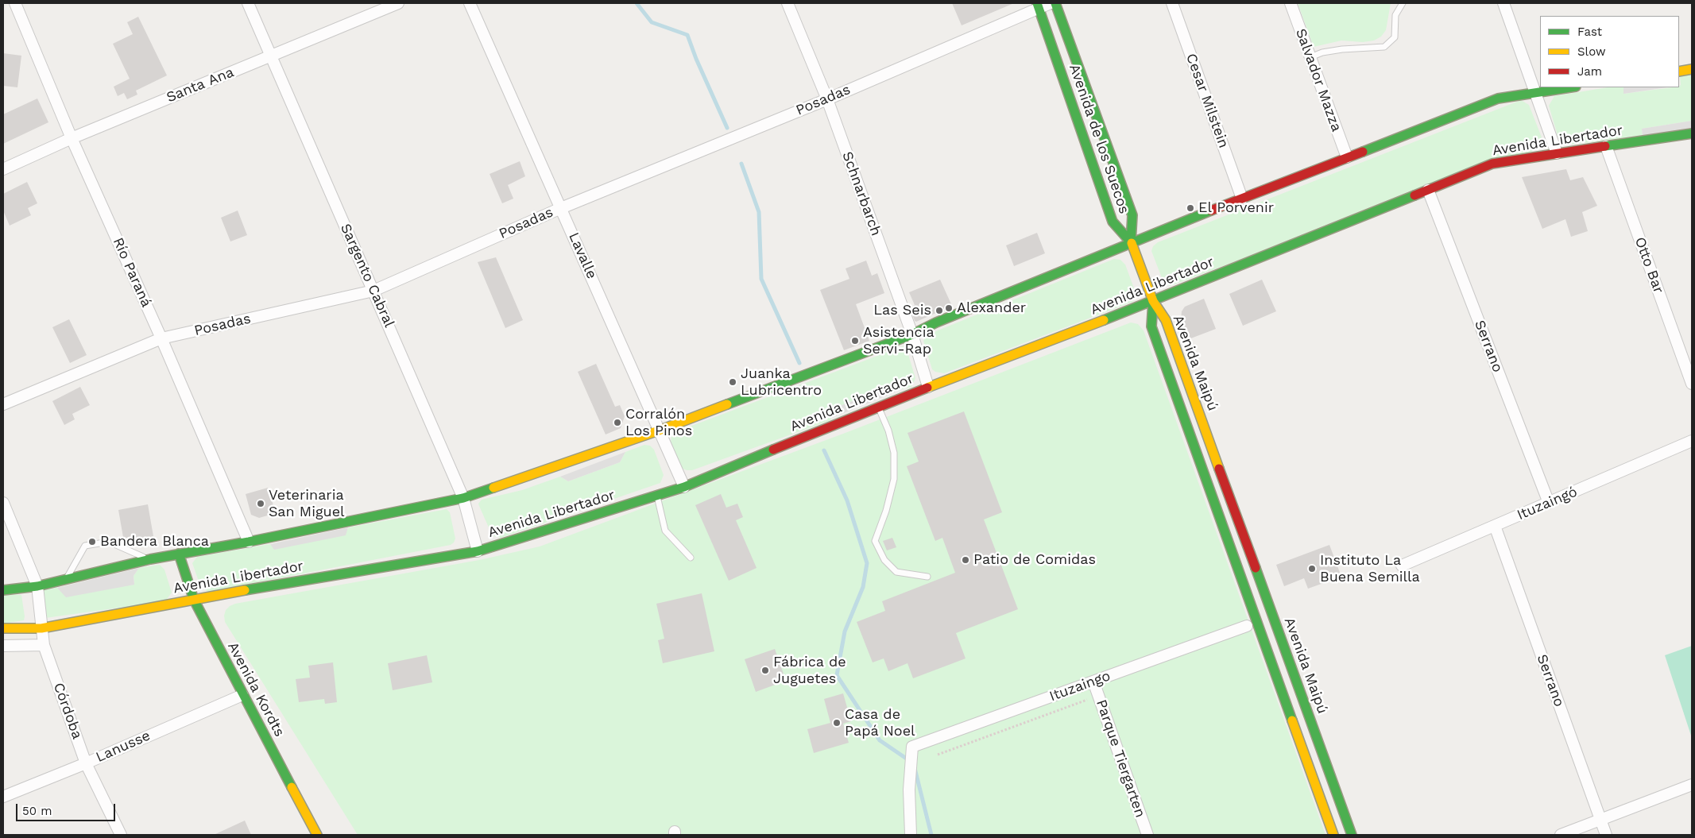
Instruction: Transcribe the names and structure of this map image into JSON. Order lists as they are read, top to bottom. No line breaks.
{"streets":{"main road":["Avenida de los Suecos","Avenida Libertador","Avenida Maipú","Avenida Kordts"],"street":["Salvador Mazza","Santa Ana","Posadas","Cesar Milstein","Schnarbarch","Lavalle","Otto Bar","Río Paraná","Sargento Cabral","Serrano","Ituzaingó","Ituzaingo","Córdoba","Lanusse","Parque Tiergarten"]},"crossings":[["Santa Ana","Río Paraná"],["Santa Ana","Sargento Cabral"],["Posadas","Avenida de los Suecos"],["Posadas","Schnarbarch"],["Posadas","Lavalle"],["Posadas","Río Paraná"],["Posadas","Sargento Cabral"],["Avenida Libertador","Schnarbarch"],["Avenida Libertador","Lavalle"],["Avenida Libertador","Otto Bar"],["Avenida Libertador","Sargento Cabral"],["Avenida Libertador","Serrano"],["Avenida Libertador","Avenida Maipú"],["Avenida Libertador","Avenida Kordts"],["Avenida Libertador","Córdoba"],["Serrano","Ituzaingó"],["Ituzaingo","Parque Tiergarten"],["Avenida Kordts","Lanusse"],["Córdoba","Lanusse"]],"places":["El Porvenir","Alexander","Las Seis","Asistencia Servi-Rap","Juanka Lubricentro","Corralón Los Pinos","Veterinaria San Miguel","Bandera Blanca","Patio de Comidas","Instituto La Buena Semilla","Fábrica de Juguetes","Casa de Papá Noel"],"legend":["Fast","Slow","Jam"],"scale_bar":"50 m"}
